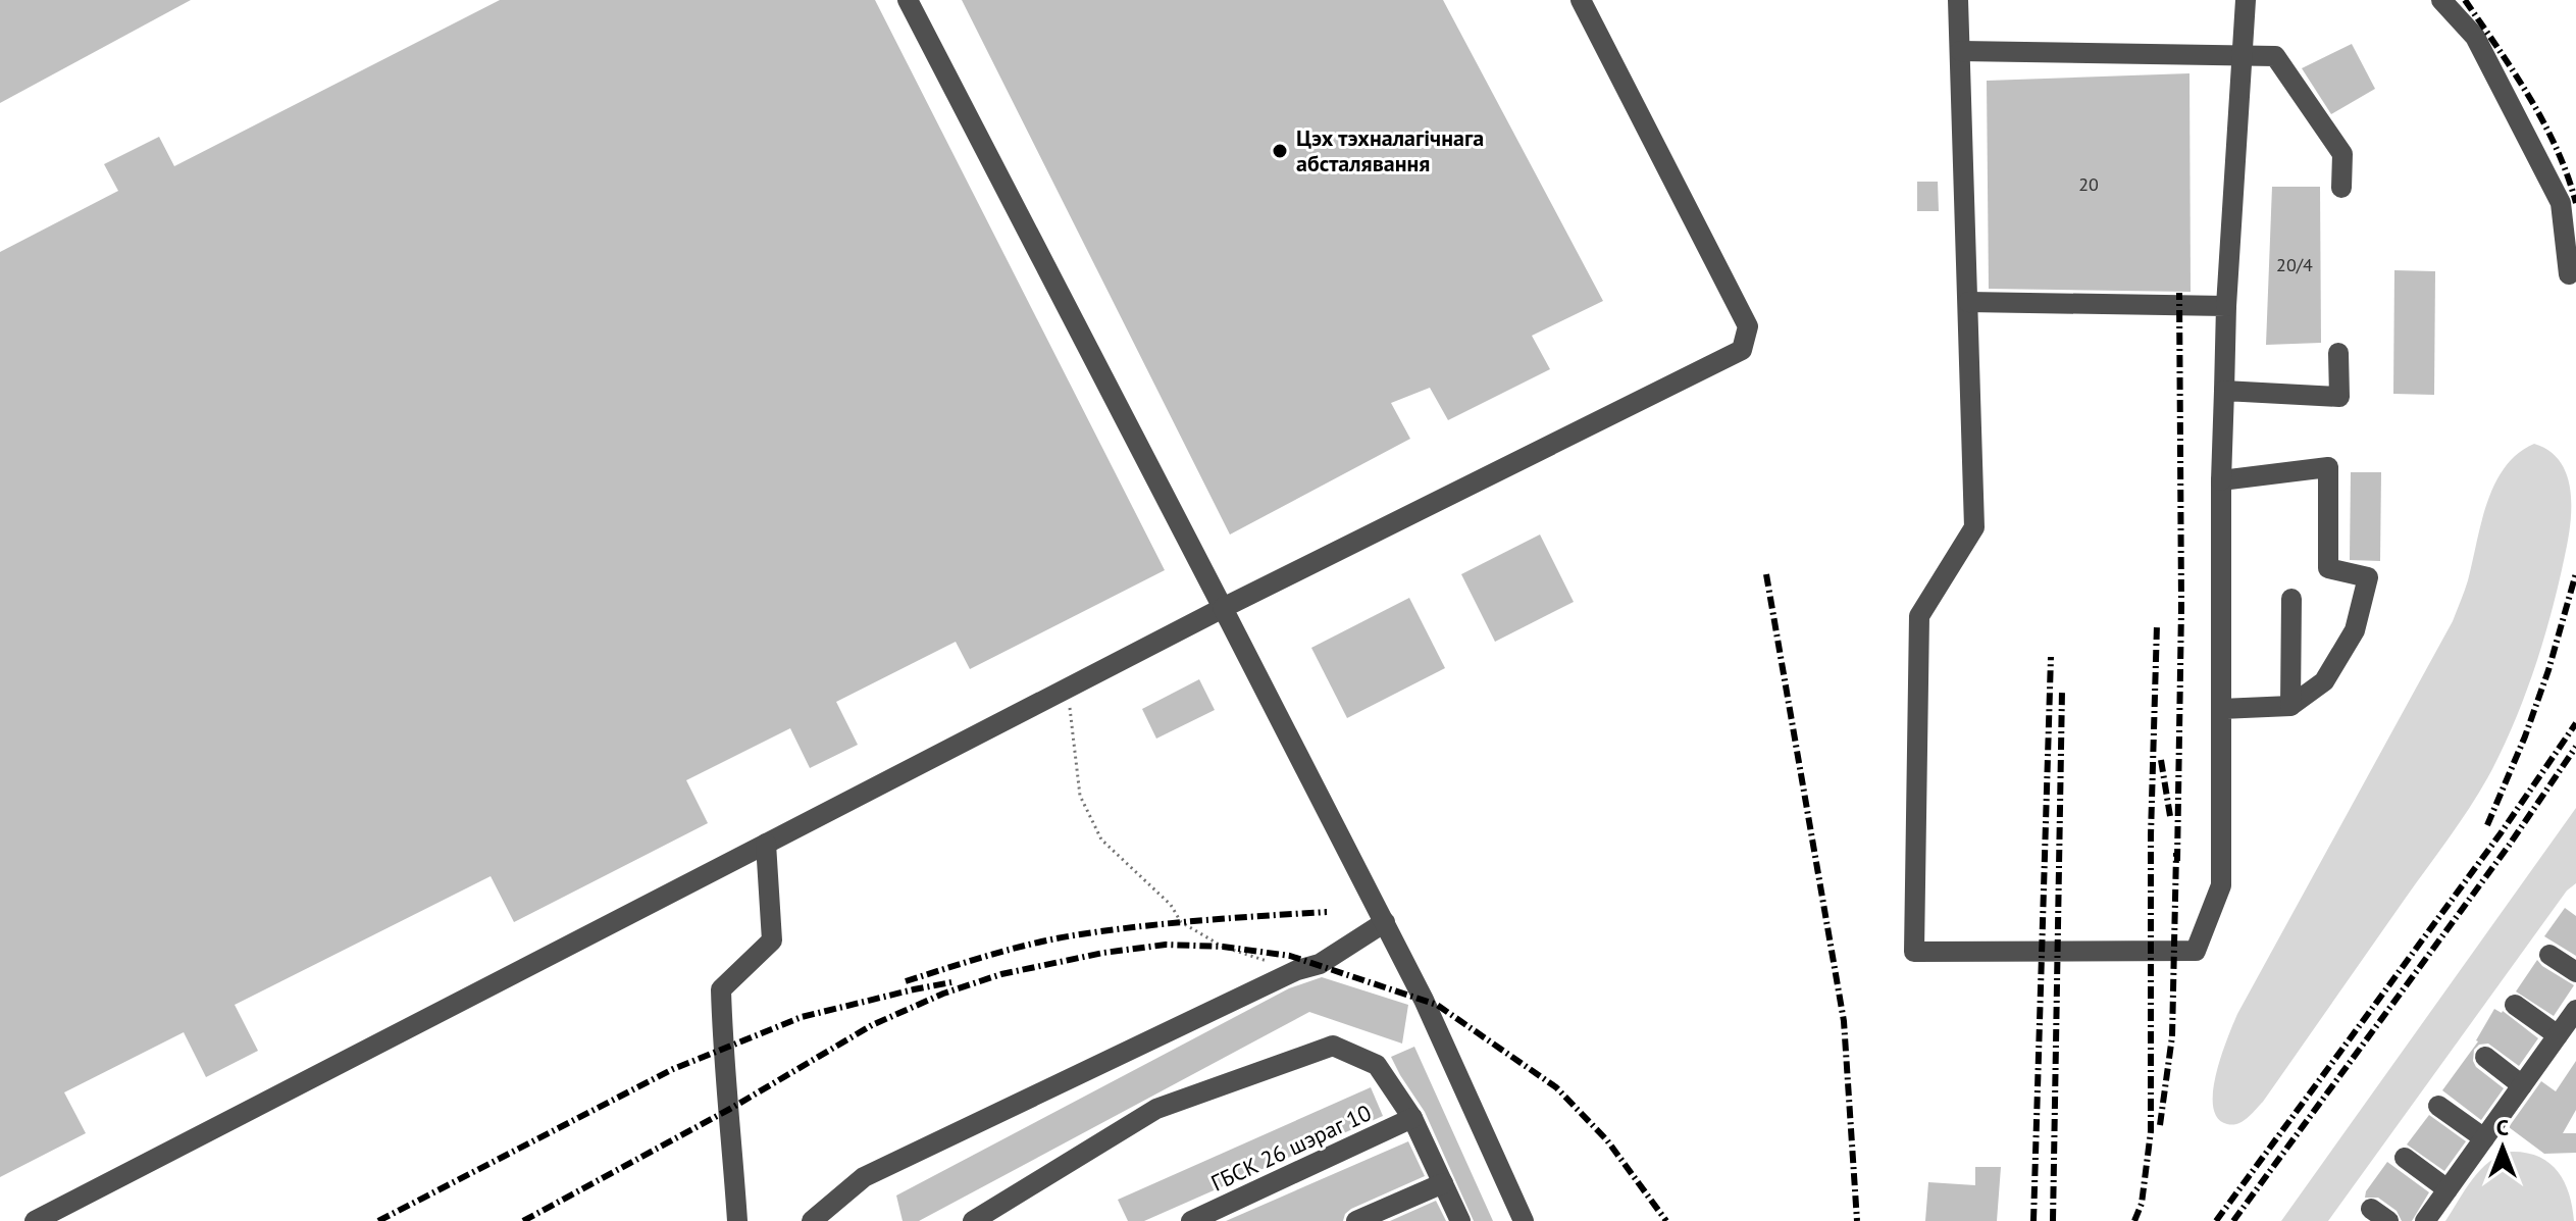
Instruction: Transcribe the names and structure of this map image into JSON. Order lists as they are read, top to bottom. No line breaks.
{"streets":{"lane":["ГБСК 26 шэраг 10"]},"places":["Цэх тэхналагічнага абсталявання"],"house_numbers":["20","20/4"],"north":"top"}
